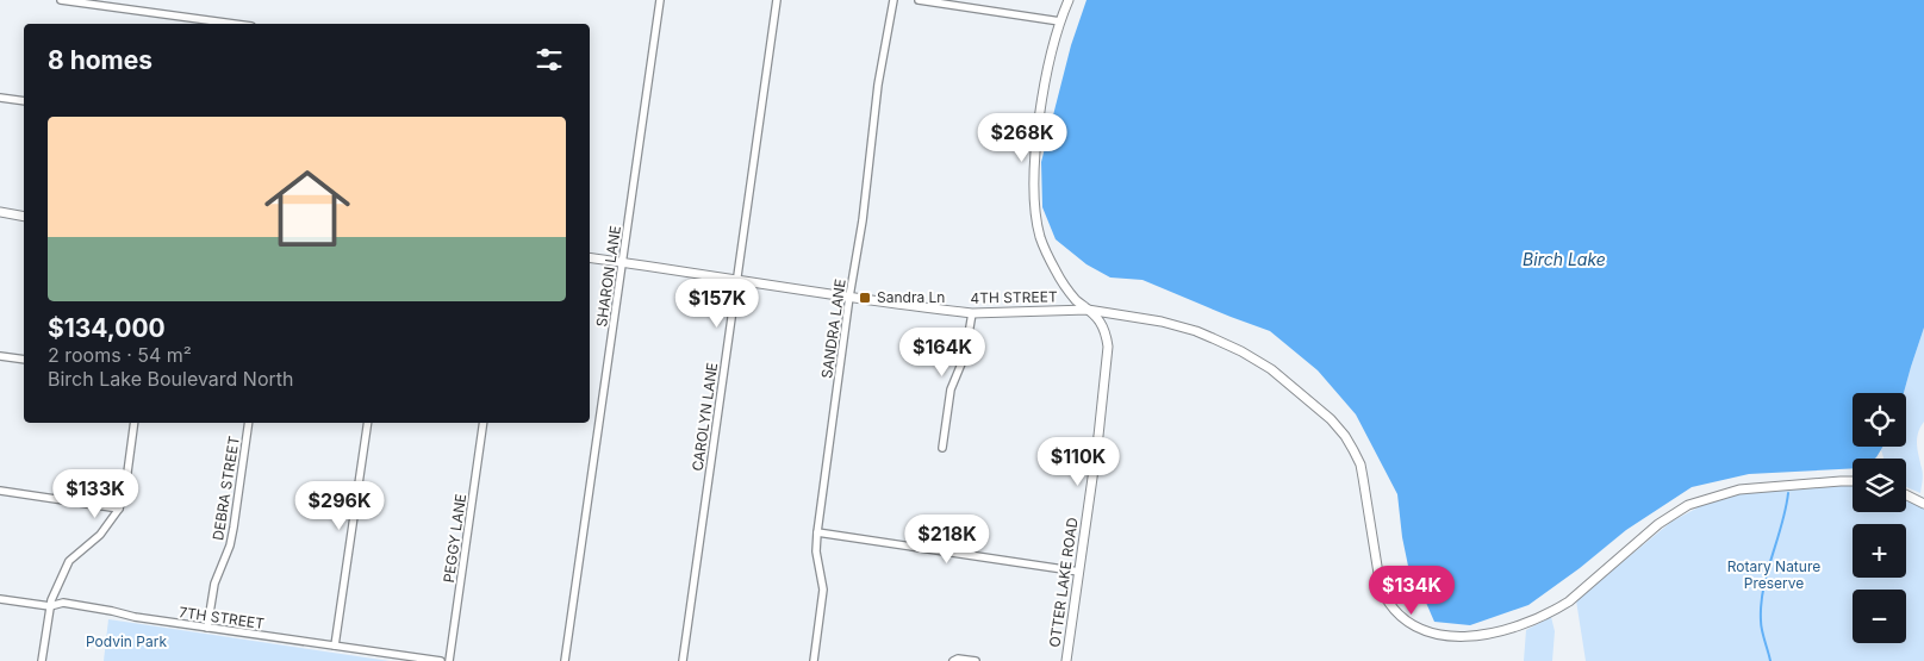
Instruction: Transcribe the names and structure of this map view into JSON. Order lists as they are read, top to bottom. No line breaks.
{"streets":{"street":["SHARON LANE","4TH STREET","SANDRA LANE","CAROLYN LANE","DEBRA STREET","PEGGY LANE","OTTER LAKE ROAD","7TH STREET"]},"crossings":[["SHARON LANE","4TH STREET"],["4TH STREET","SANDRA LANE"],["4TH STREET","CAROLYN LANE"],["4TH STREET","OTTER LAKE ROAD"],["DEBRA STREET","7TH STREET"]],"water":["Birch Lake"],"parks":["Rotary Nature Preserve","Podvin Park"],"places":{"transit":["Sandra Ln"]},"page":{"heading":"8 homes","list":[{"name":"$134,000","note":"2 rooms · 54 m² · Birch Lake Boulevard North"}],"price":["$268K","$157K","$164K","$110K","$133K","$296K","$218K","$134K"],"map_buttons":["+","−"]}}
